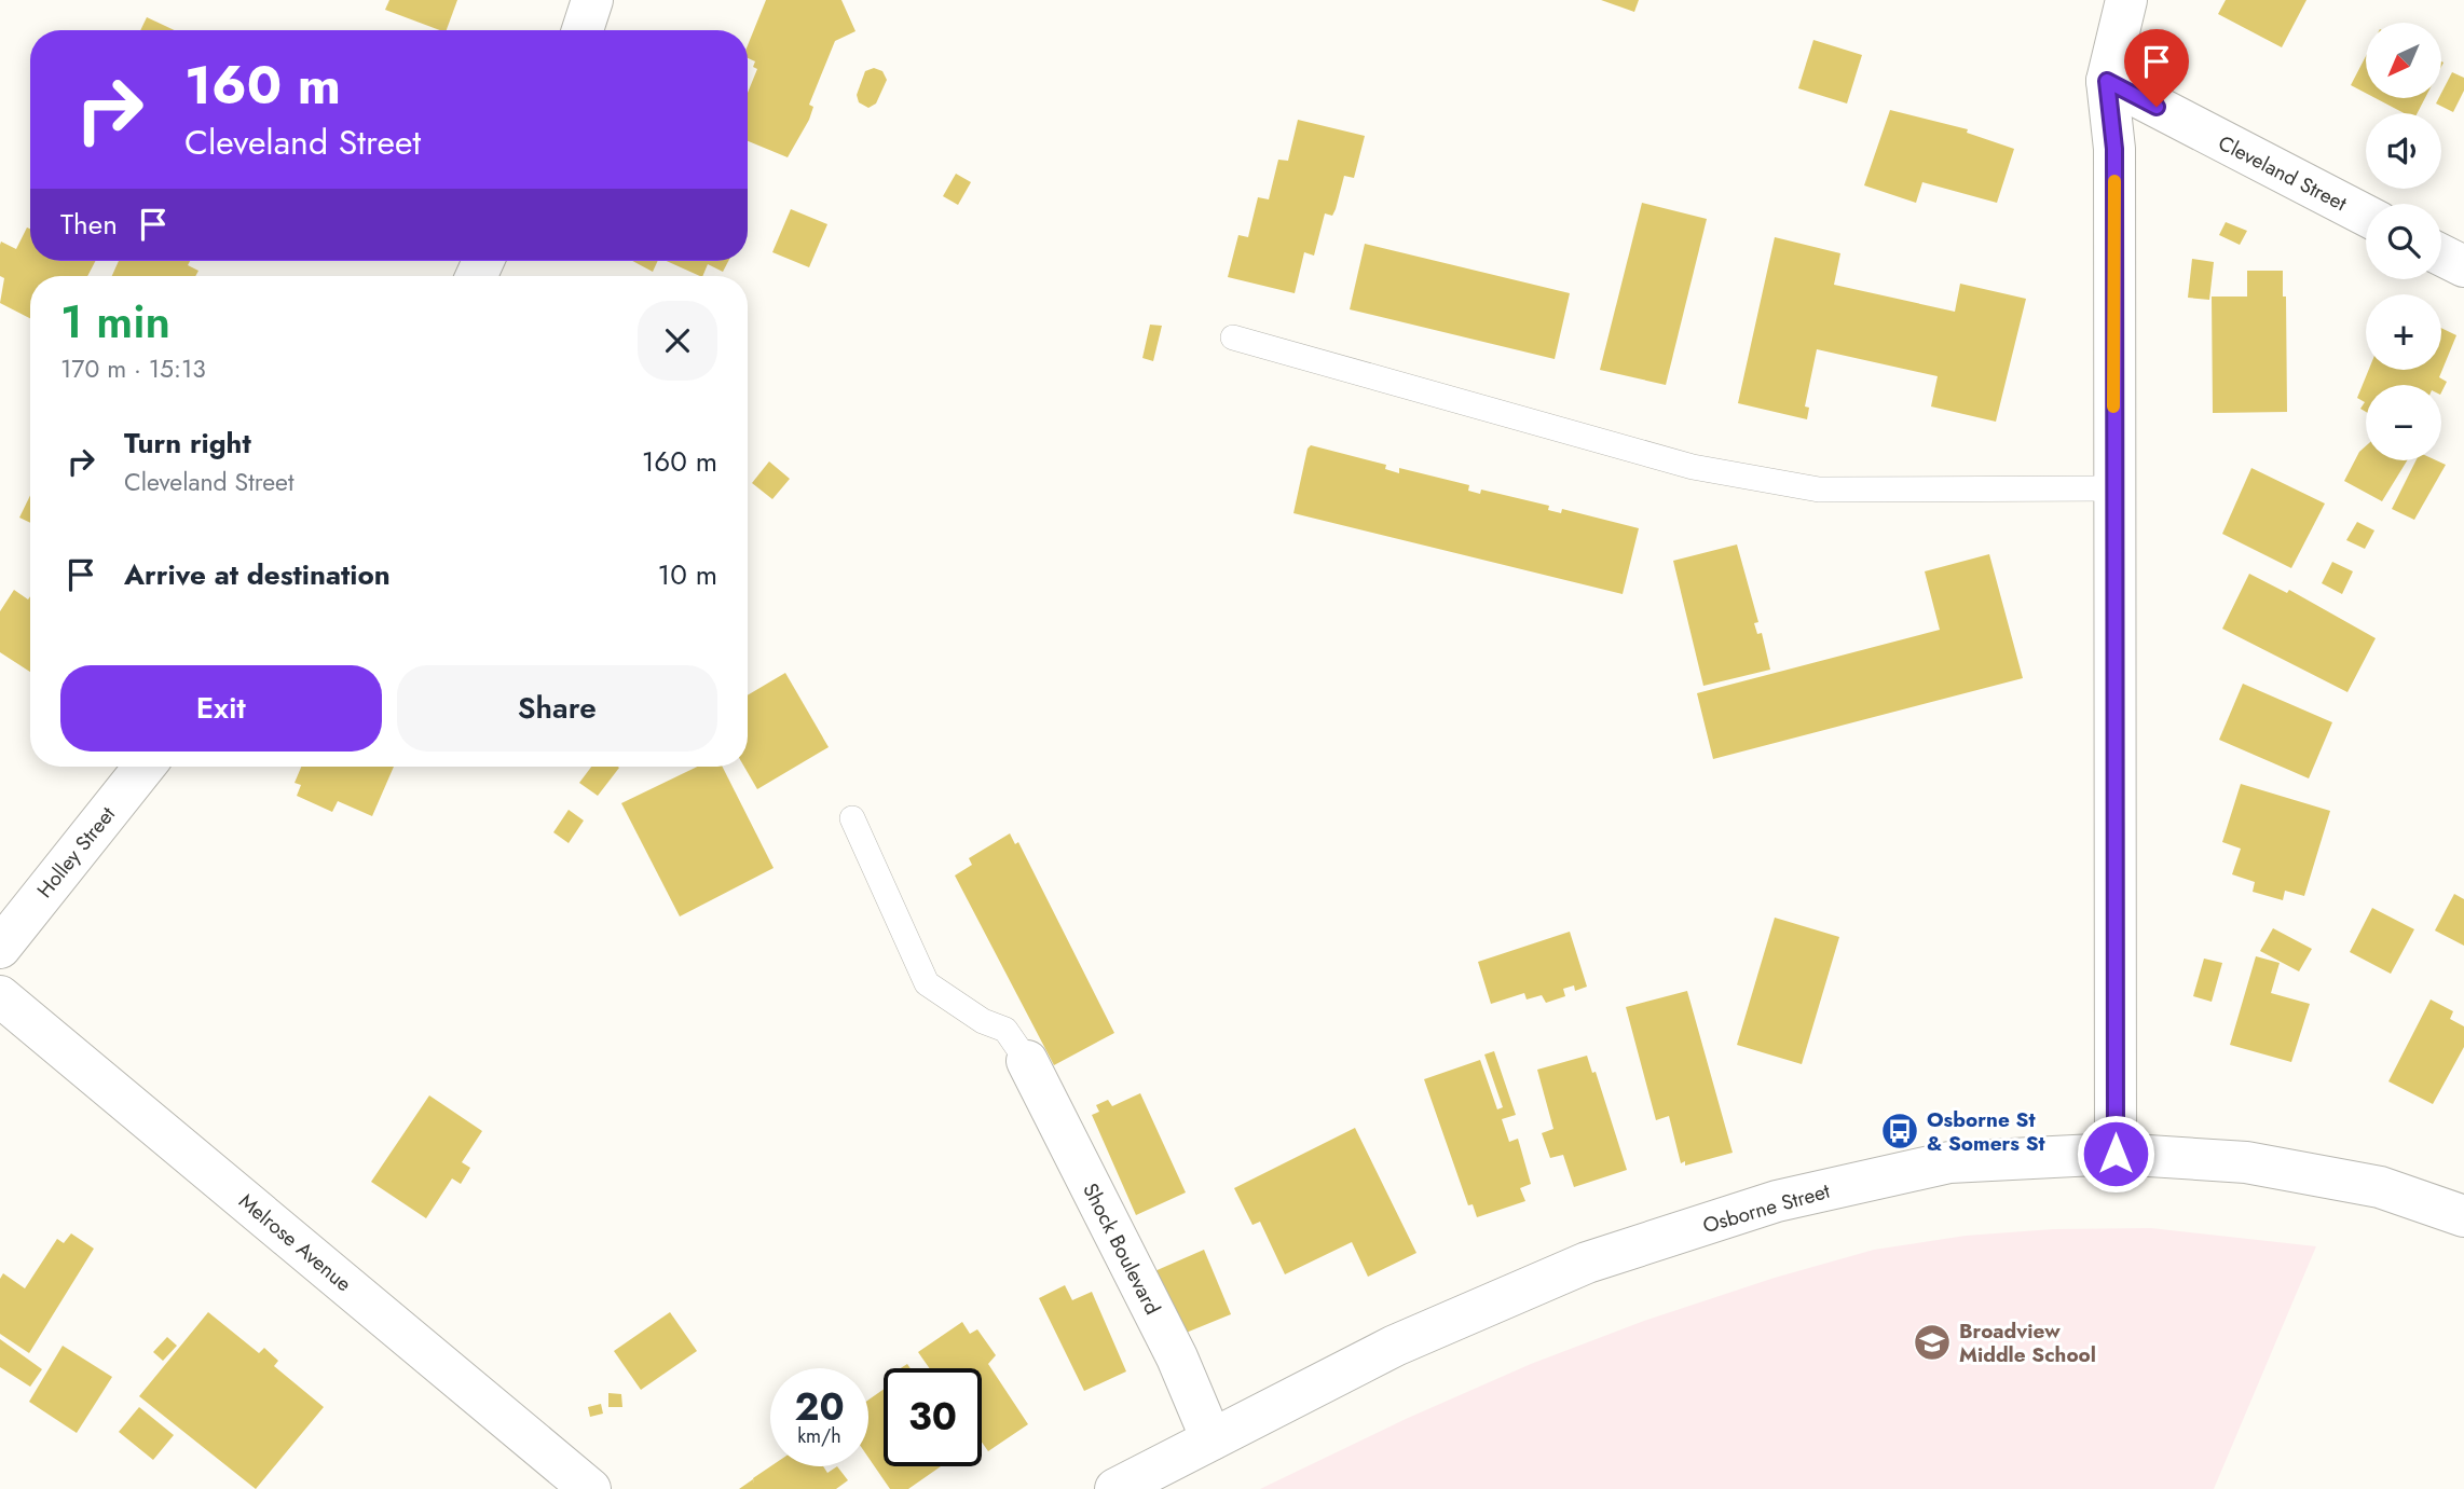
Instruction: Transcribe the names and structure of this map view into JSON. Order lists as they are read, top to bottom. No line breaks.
{"streets":{"street":["Cleveland Street","Holley Street","Osborne Street","Melrose Avenue","Shock Boulevard"]},"crossings":[["Osborne Street","Shock Boulevard"]],"places":{"bus stop":["Osborne St & Somers St"],"school or university":["Broadview Middle School"]},"north":"bottom left","page":{"map_buttons":["+","−"],"turn":["160 m","Cleveland Street"],"then":"Then","heading":["1 min","170 m · 15:13"],"list":[{"name":"Turn right","note":"Cleveland Street","value":"160 m"},{"name":"Arrive at destination","value":"10 m"}],"buttons":["Exit","Share"],"speed":"20 km/h","limit":"30"}}
